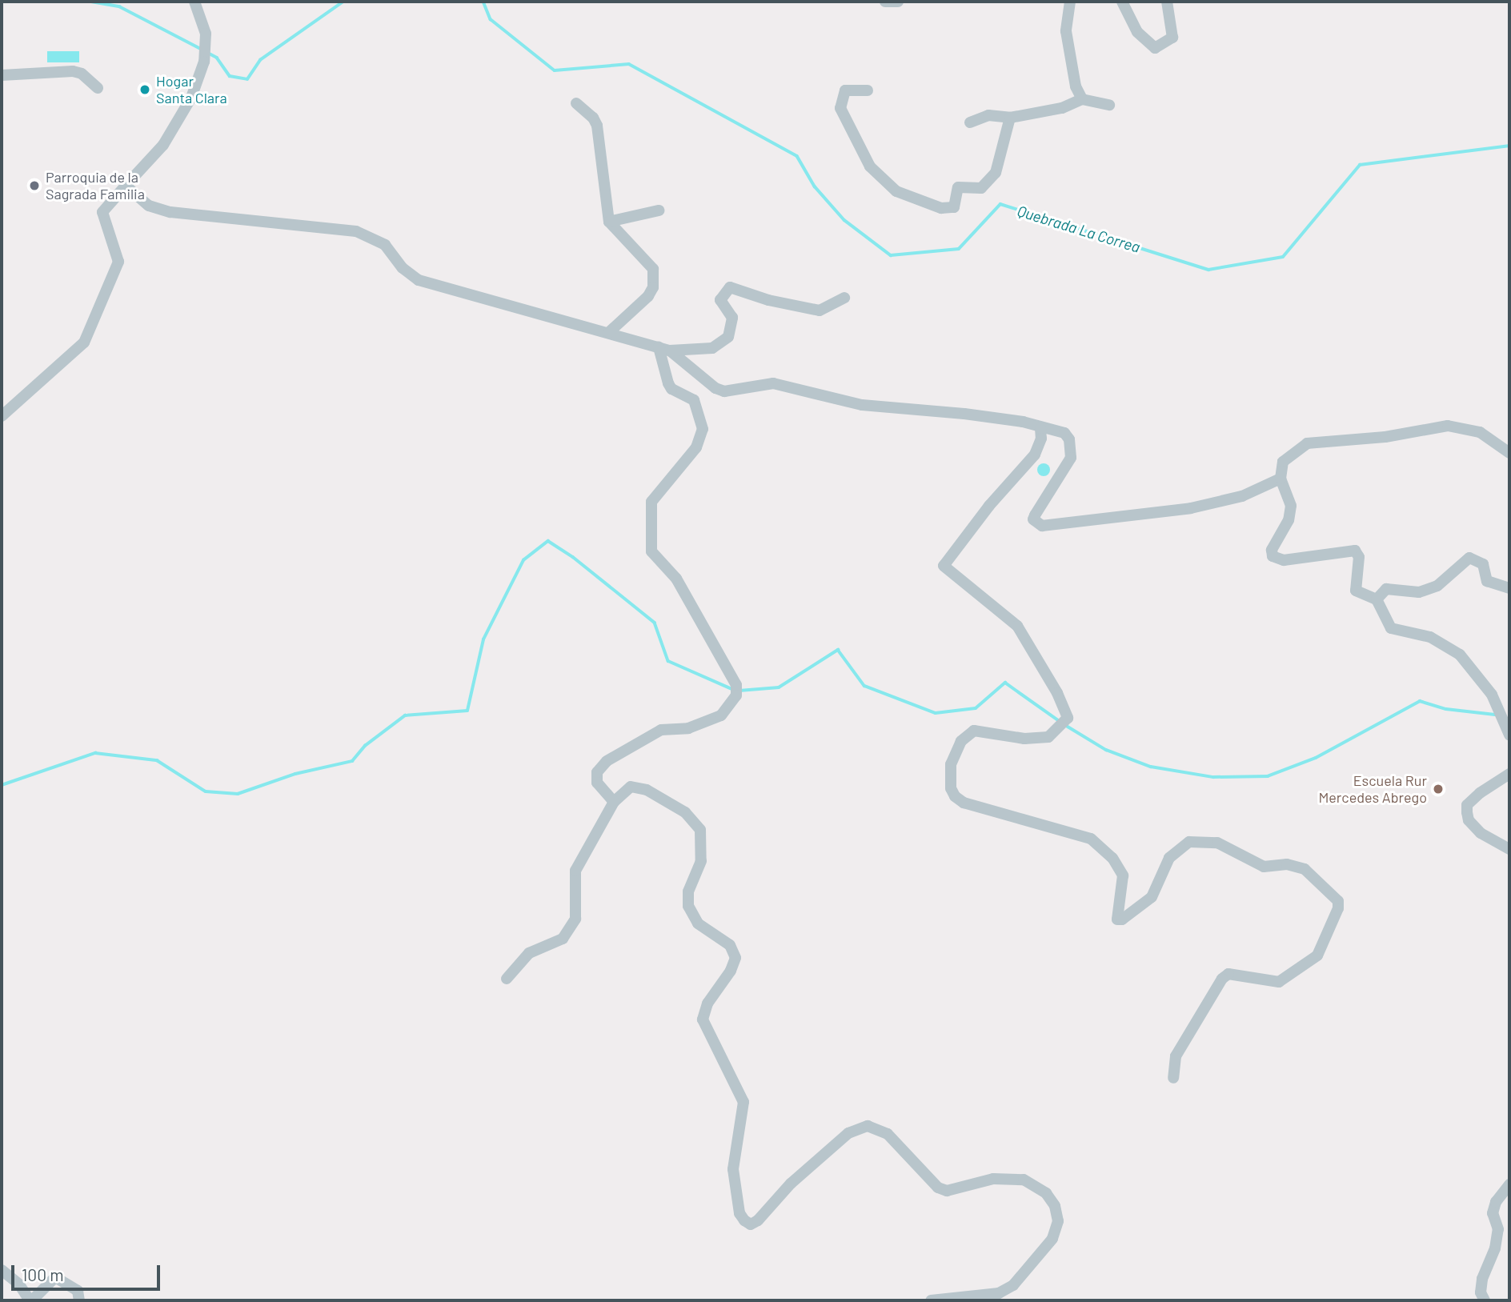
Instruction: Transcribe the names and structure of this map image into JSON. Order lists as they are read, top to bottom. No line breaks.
{"water":["Quebrada La Correa"],"places":["Hogar Santa Clara","Parroquia de la Sagrada Familia","Escuela Rur Mercedes Abrego"],"scale_bar":"100 m"}
